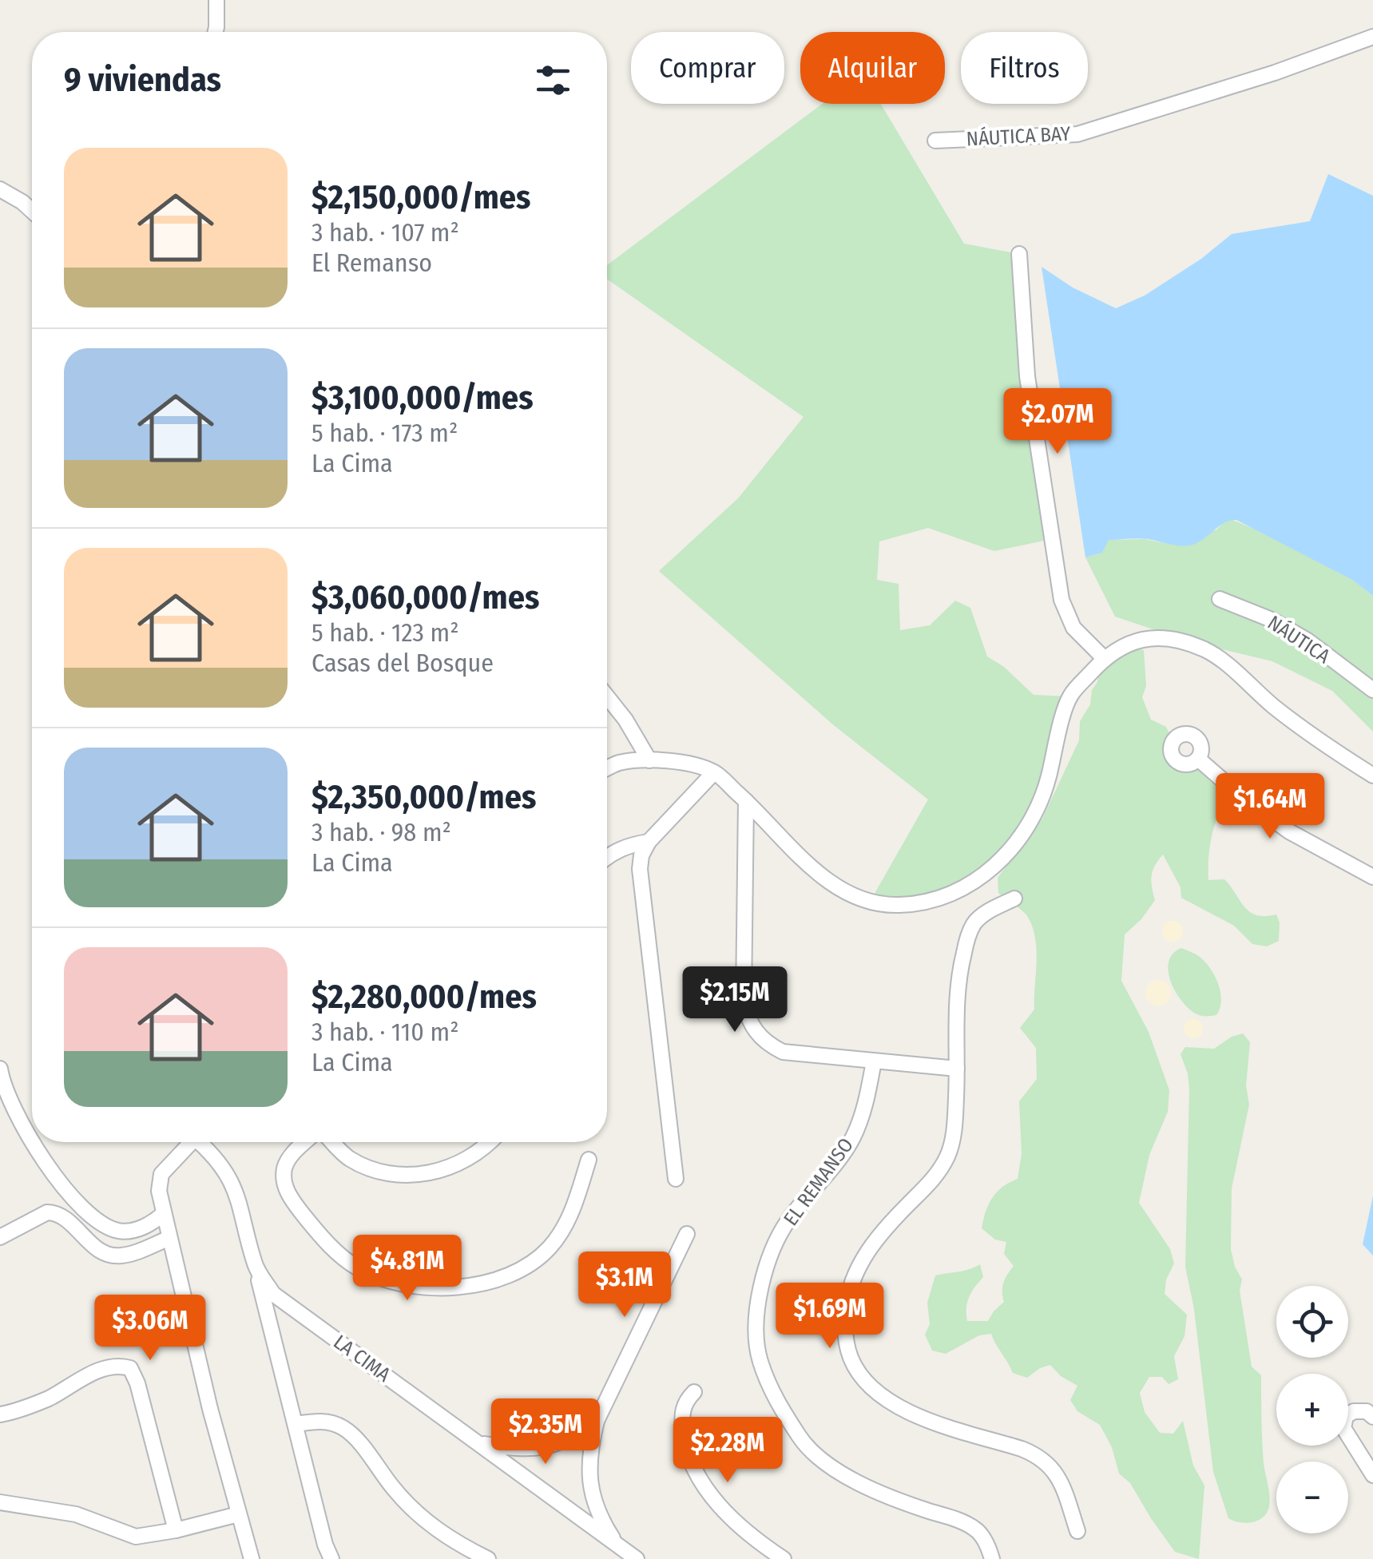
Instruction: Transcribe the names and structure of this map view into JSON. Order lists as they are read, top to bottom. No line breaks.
{"streets":{"street":["NÁUTICA BAY","NÁUTICA","EL REMANSO","LA CIMA"]},"page":{"chip":["Comprar","Alquilar","Filtros"],"heading":"9 viviendas","list":[{"name":"$2,150,000/mes","note":"3 hab. · 107 m² · El Remanso"},{"name":"$3,100,000/mes","note":"5 hab. · 173 m² · La Cima"},{"name":"$3,060,000/mes","note":"5 hab. · 123 m² · Casas del Bosque"},{"name":"$2,350,000/mes","note":"3 hab. · 98 m² · La Cima"},{"name":"$2,280,000/mes","note":"3 hab. · 110 m² · La Cima"}],"price":["$2.07M","$1.64M","$2.15M","$4.81M","$3.1M","$1.69M","$3.06M","$2.35M","$2.28M"],"map_buttons":["+","−"]}}
